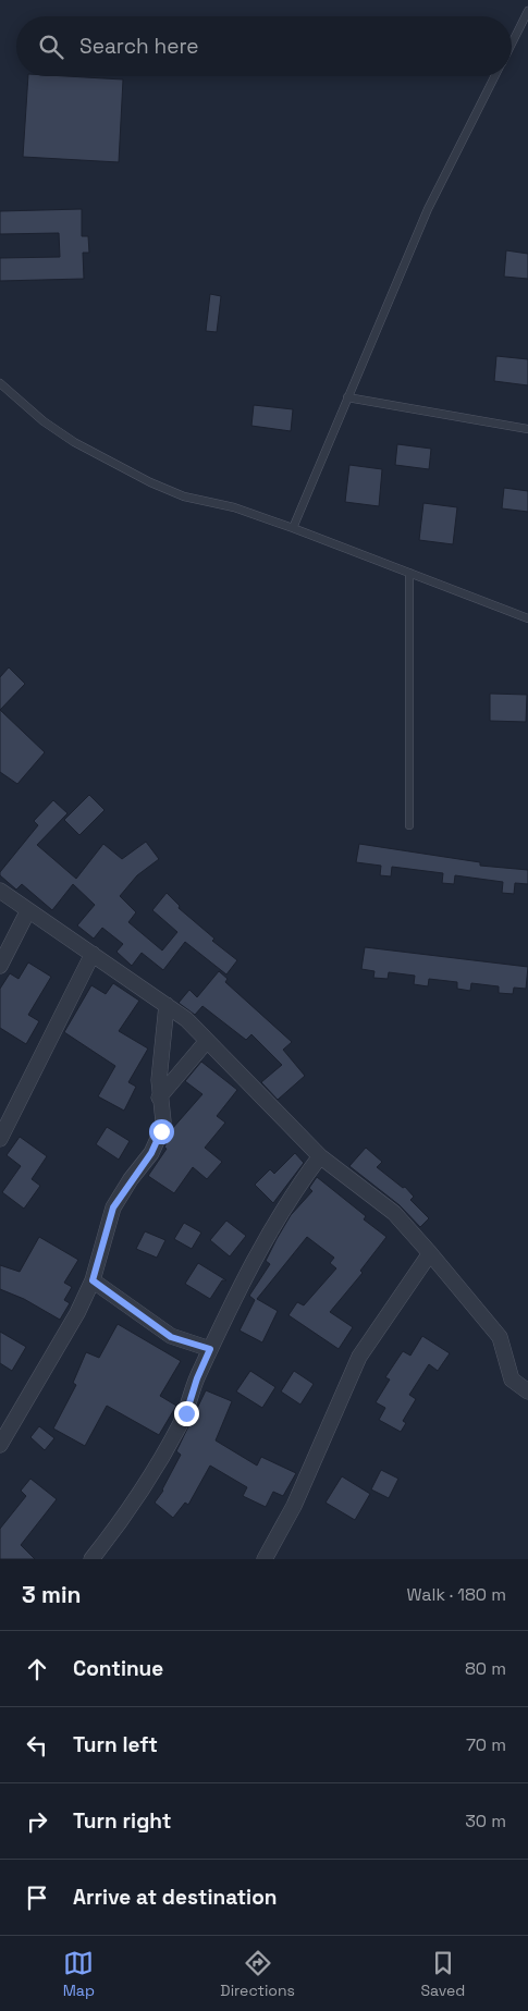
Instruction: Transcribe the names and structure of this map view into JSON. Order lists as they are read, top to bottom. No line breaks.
{"page":{"search":"Search here","heading":["3 min","Walk · 180 m"],"list":[["Continue","80 m"],["Turn left","70 m"],["Turn right","30 m"],"Arrive at destination"],"nav":["Map","Directions","Saved"]}}
